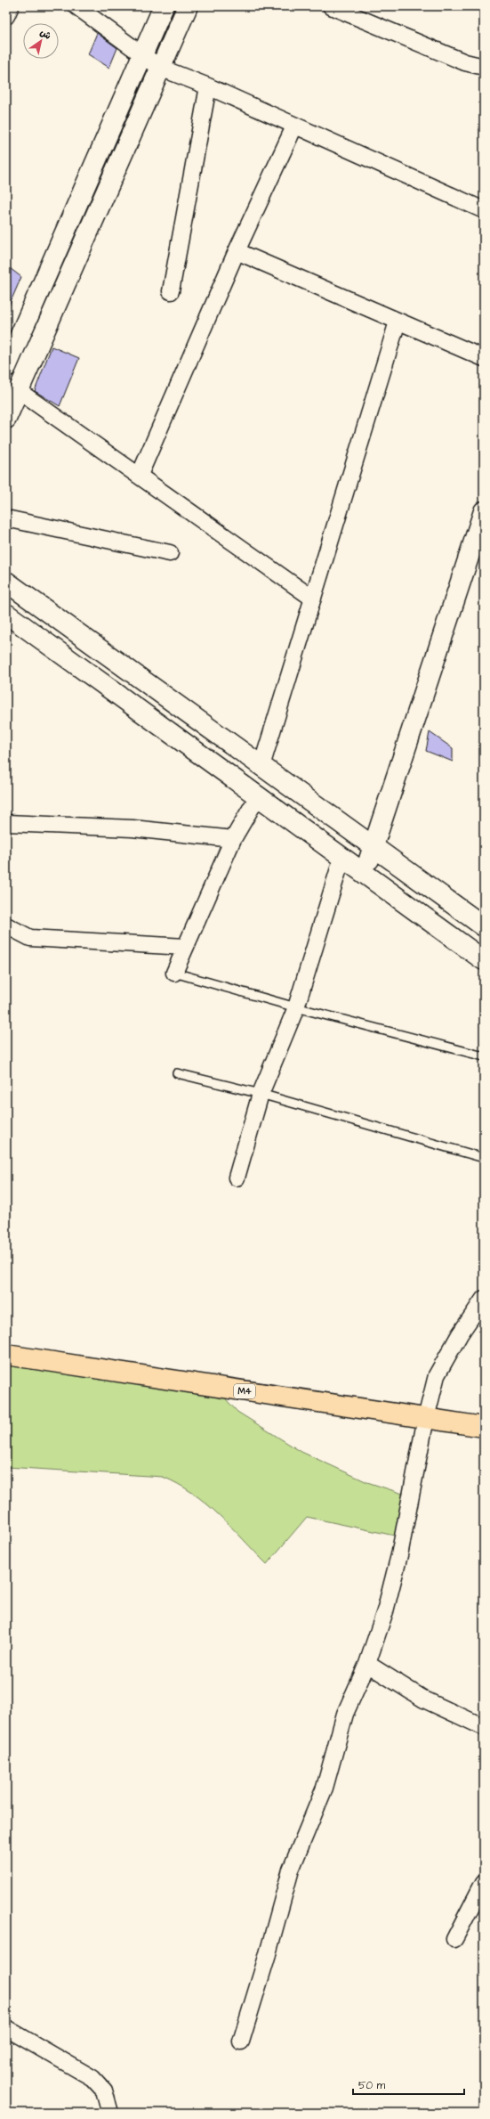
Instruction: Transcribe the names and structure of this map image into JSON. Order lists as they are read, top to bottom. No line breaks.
{"streets":{"highway":["M4"]},"scale_bar":"50 m","north":"top right"}
